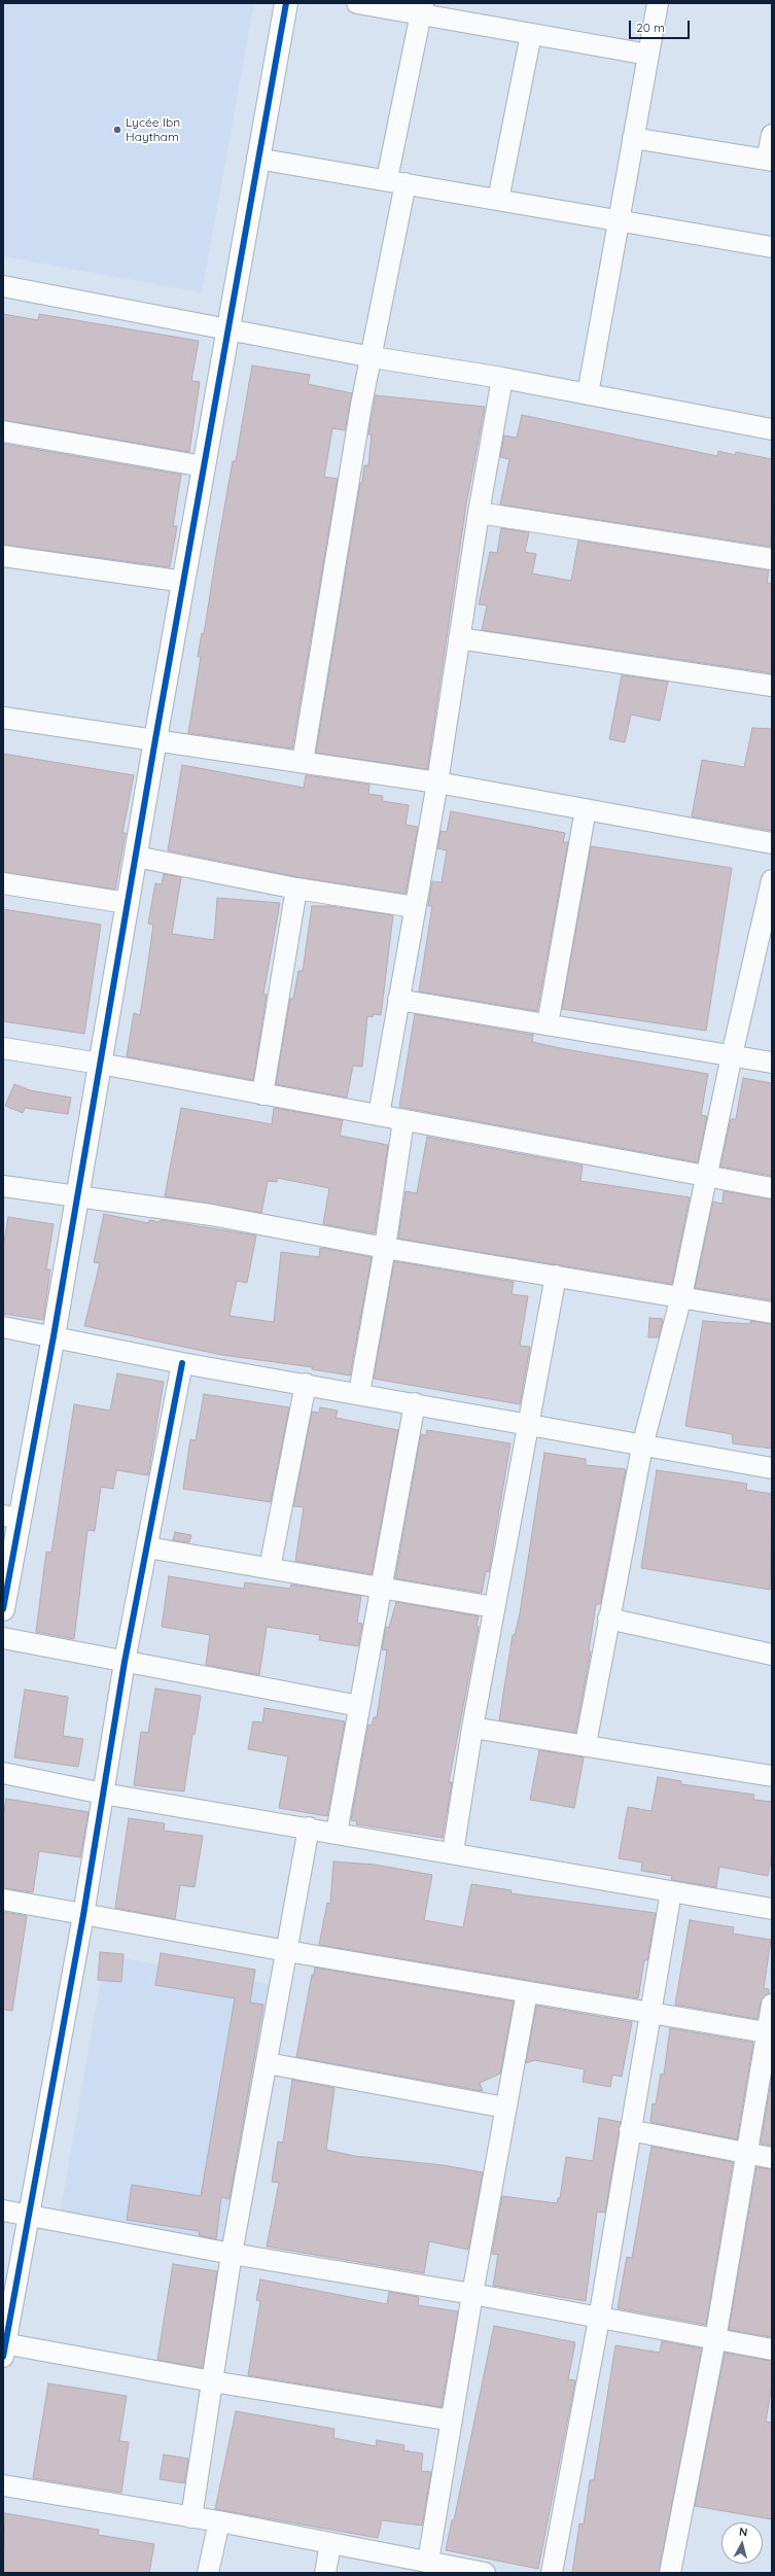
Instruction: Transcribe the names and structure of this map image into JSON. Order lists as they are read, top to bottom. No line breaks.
{"places":["Lycée Ibn Haytham"],"scale_bar":"20 m","north":"top"}
